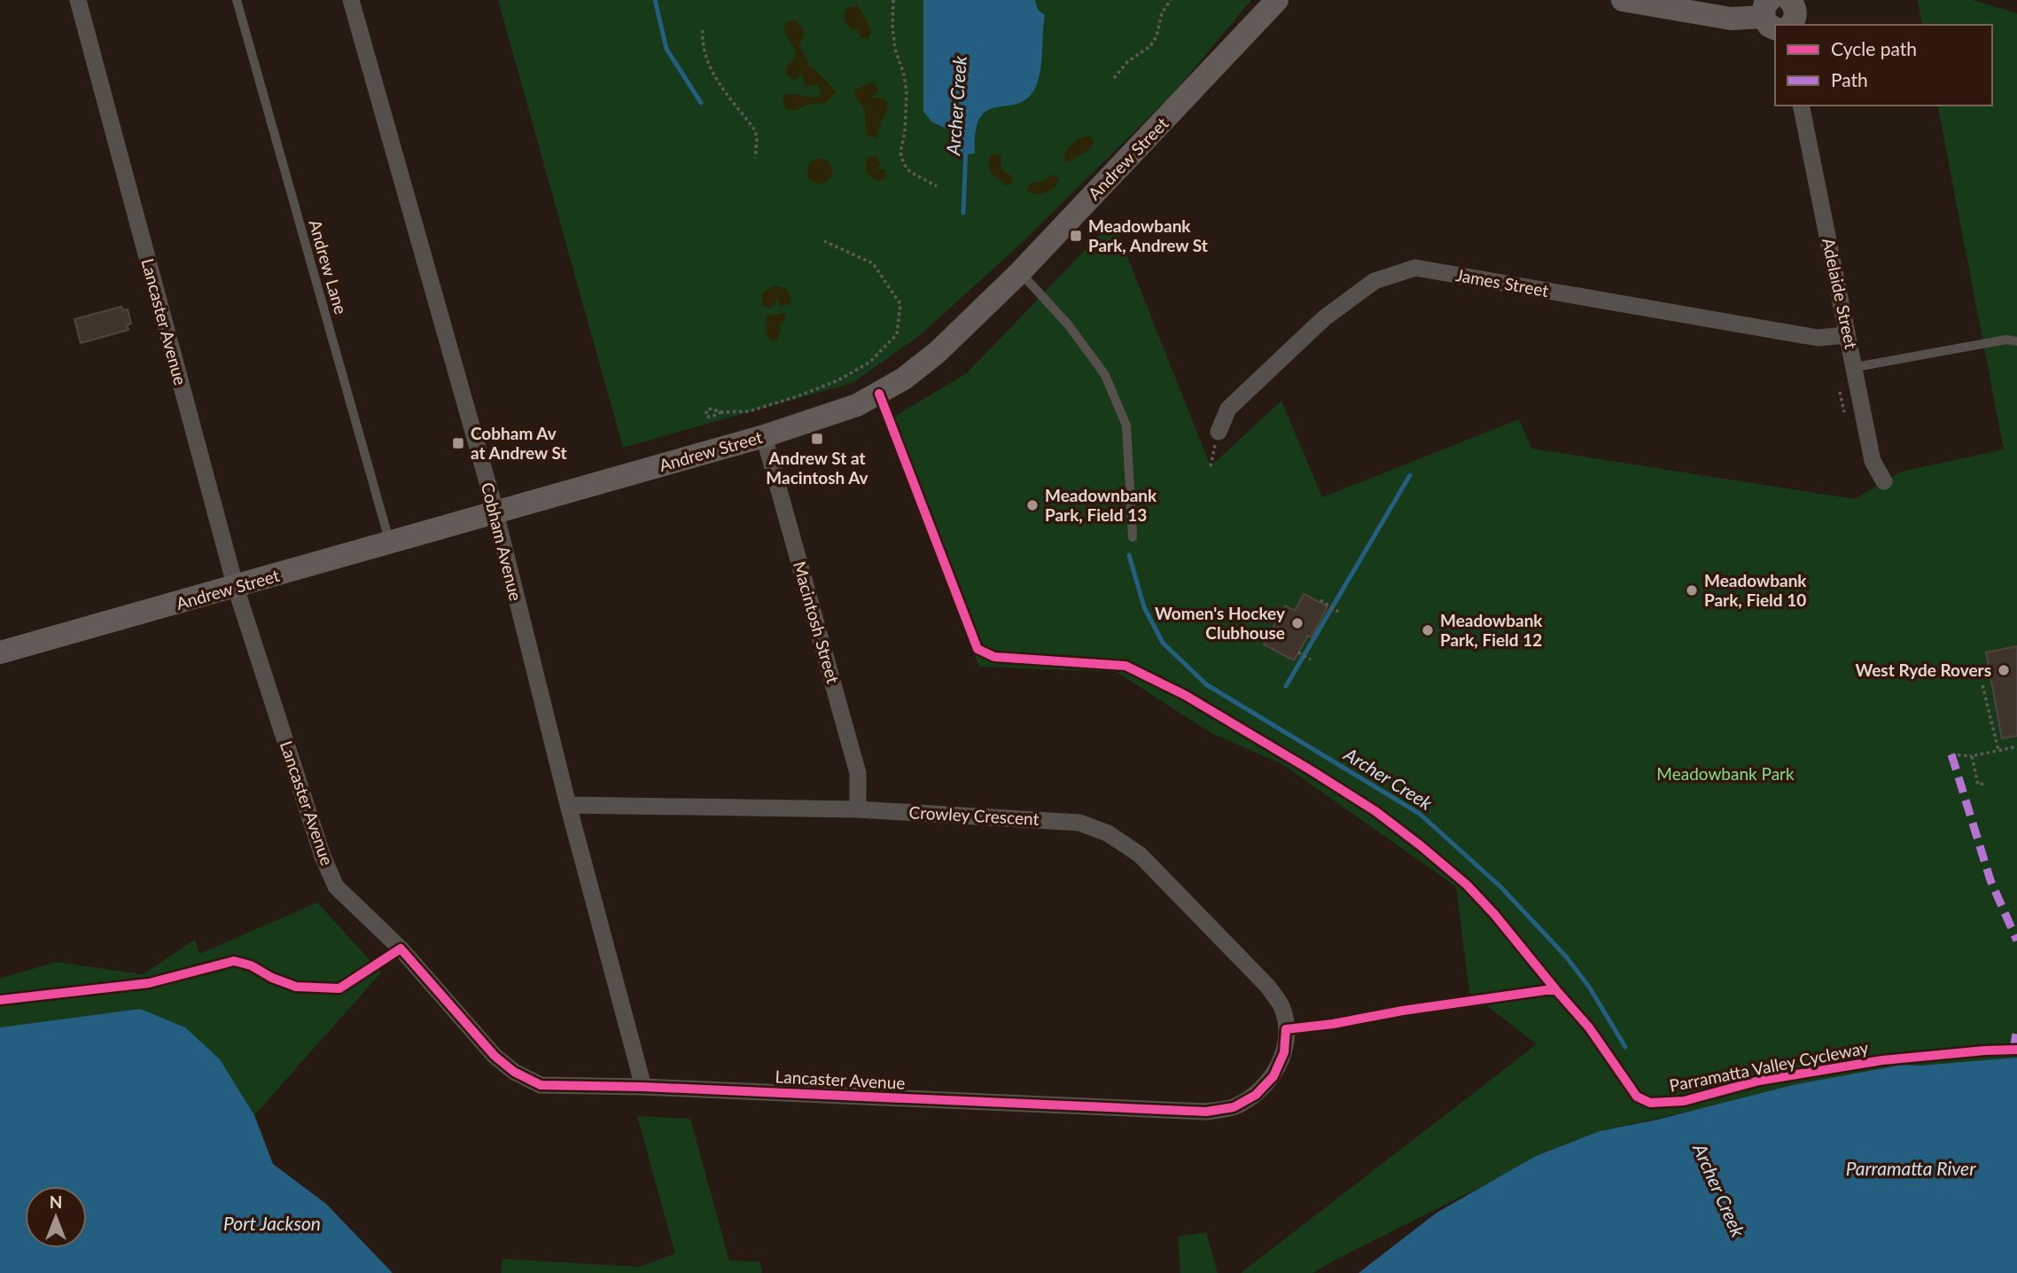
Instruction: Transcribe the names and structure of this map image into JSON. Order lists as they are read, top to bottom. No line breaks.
{"streets":{"main road":["Andrew Street"],"street":["James Street","Adelaide Street","Lancaster Avenue","Cobham Avenue","Macintosh Street","Crowley Crescent"],"lane":["Andrew Lane"],"cycle path":["Parramatta Valley Cycleway"]},"crossings":[["Andrew Street","Andrew Lane"],["Andrew Street","Lancaster Avenue"],["Andrew Street","Cobham Avenue"],["Andrew Street","Macintosh Street"],["James Street","Adelaide Street"],["Lancaster Avenue","Cobham Avenue"],["Lancaster Avenue","Crowley Crescent"],["Cobham Avenue","Crowley Crescent"],["Macintosh Street","Crowley Crescent"]],"water":["Archer Creek","Parramatta River","Port Jackson"],"parks":["Meadowbank Park"],"places":{"transit":["Meadowbank Park, Andrew St","Andrew St at Macintosh Av","Cobham Av at Andrew St"],"other":["Meadownbank Park, Field 13","Meadowbank Park, Field 10","Women's Hockey Clubhouse","Meadowbank Park, Field 12","West Ryde Rovers"]},"legend":["Cycle path","Path"],"north":"top"}
